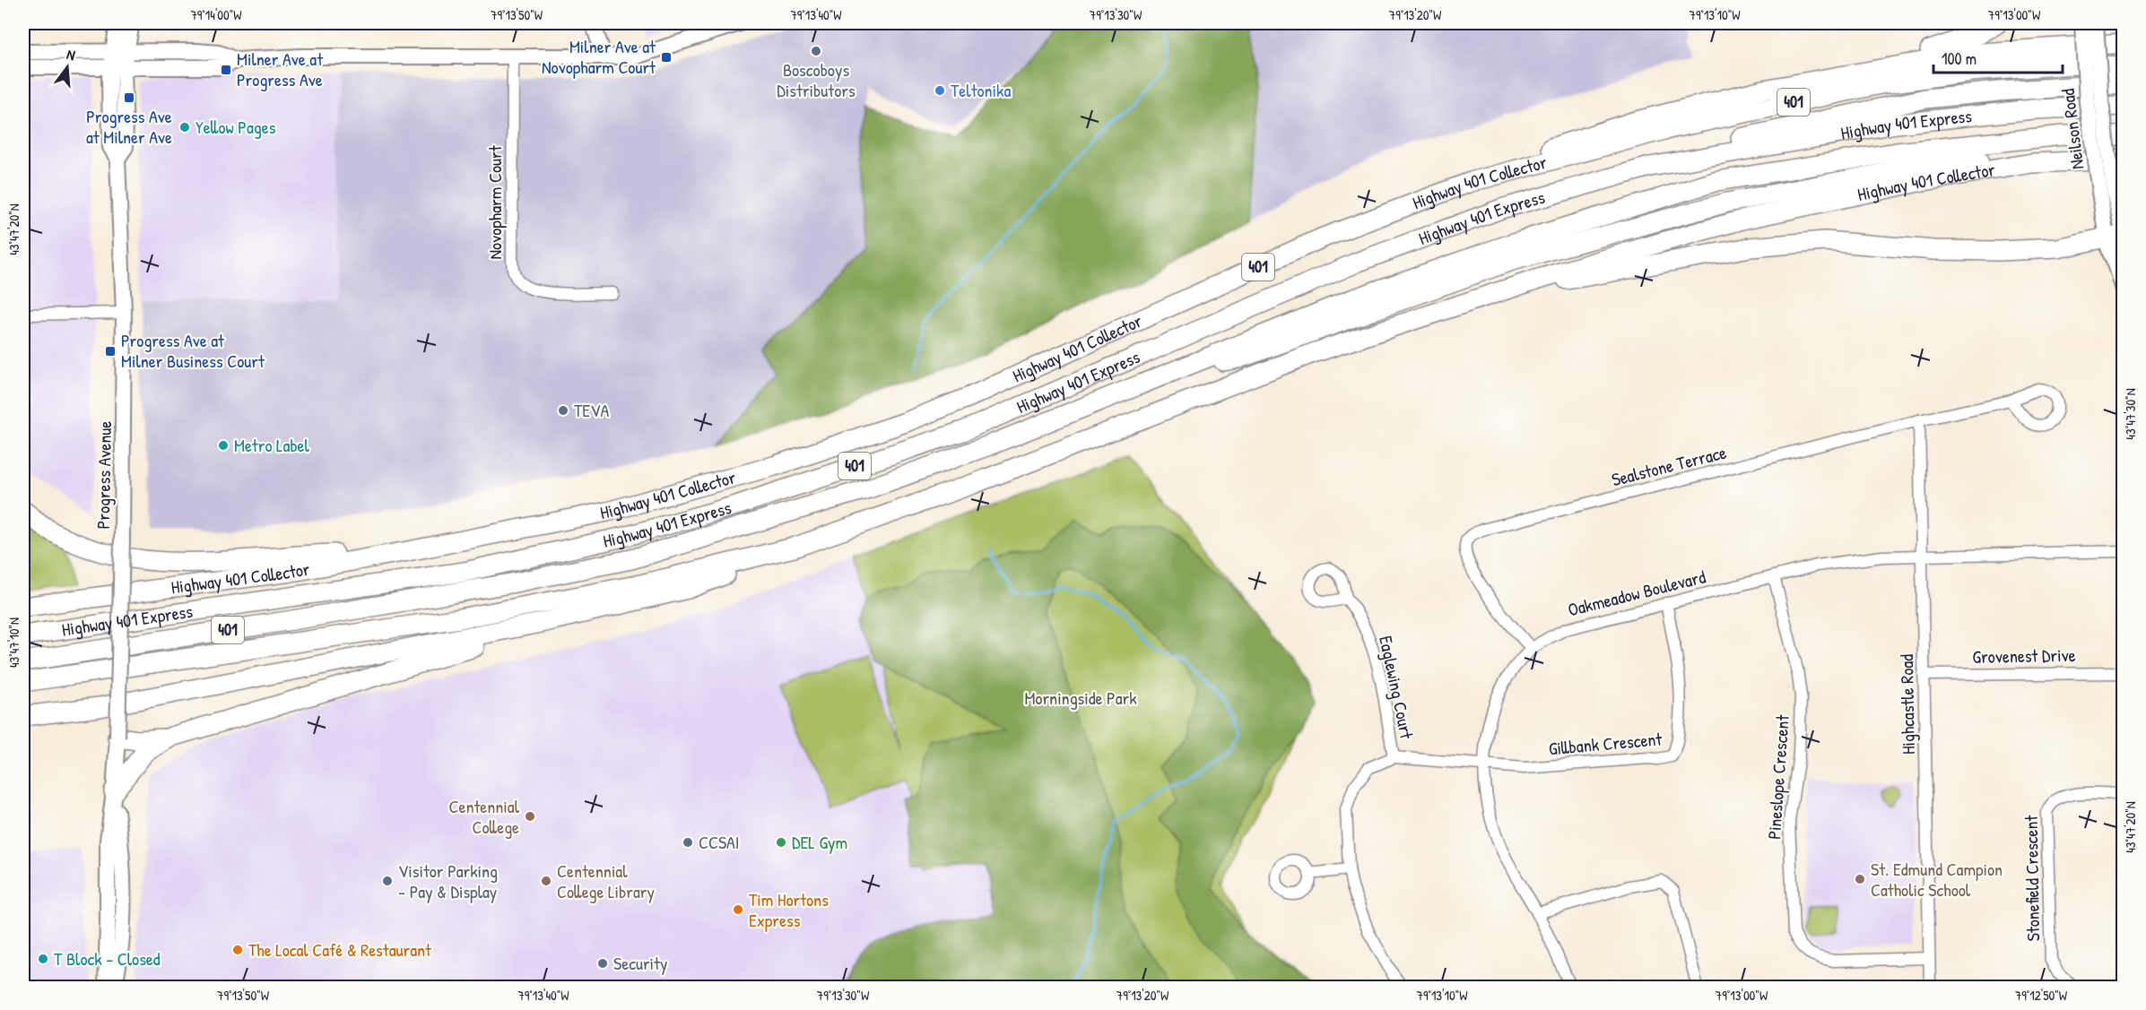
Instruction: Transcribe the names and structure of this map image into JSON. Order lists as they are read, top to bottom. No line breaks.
{"streets":{"highway":["401","Highway 401 Express","Highway 401 Collector"],"main road":["Neilson Road","Progress Avenue"],"street":["Novopharm Court","Sealstone Terrace","Oakmeadow Boulevard","Grovenest Drive","Eaglewing Court","Highcastle Road","Gillbank Crescent","Pineslope Crescent","Stonefield Crescent"]},"crossings":[["Sealstone Terrace","Oakmeadow Boulevard"],["Sealstone Terrace","Highcastle Road"],["Oakmeadow Boulevard","Highcastle Road"],["Oakmeadow Boulevard","Gillbank Crescent"],["Oakmeadow Boulevard","Pineslope Crescent"],["Grovenest Drive","Highcastle Road"],["Highcastle Road","Pineslope Crescent"]],"parks":["Morningside Park"],"places":{"other":["Boscoboys Distributors","Teltonika","Yellow Pages","TEVA","Metro Label","Centennial College","CCSAI","DEL Gym","St. Edmund Campion Catholic School","Visitor Parking - Pay & Display","Centennial College Library","Tim Hortons Express","The Local Café & Restaurant","T Block - Closed","Security"],"transit":["Milner Ave at Novopharm Court","Milner Ave at Progress Ave","Progress Ave at Milner Ave","Progress Ave at Milner Business Court"]},"scale_bar":"100 m","north":"top","coordinates":["79°14'00\"W","79°13'50\"W","79°13'40\"W","79°13'30\"W","79°13'20\"W","79°13'10\"W","79°13'00\"W","43°47'20\"N","43°47'30\"N","43°47'10\"N","79°12'50\"W"]}
